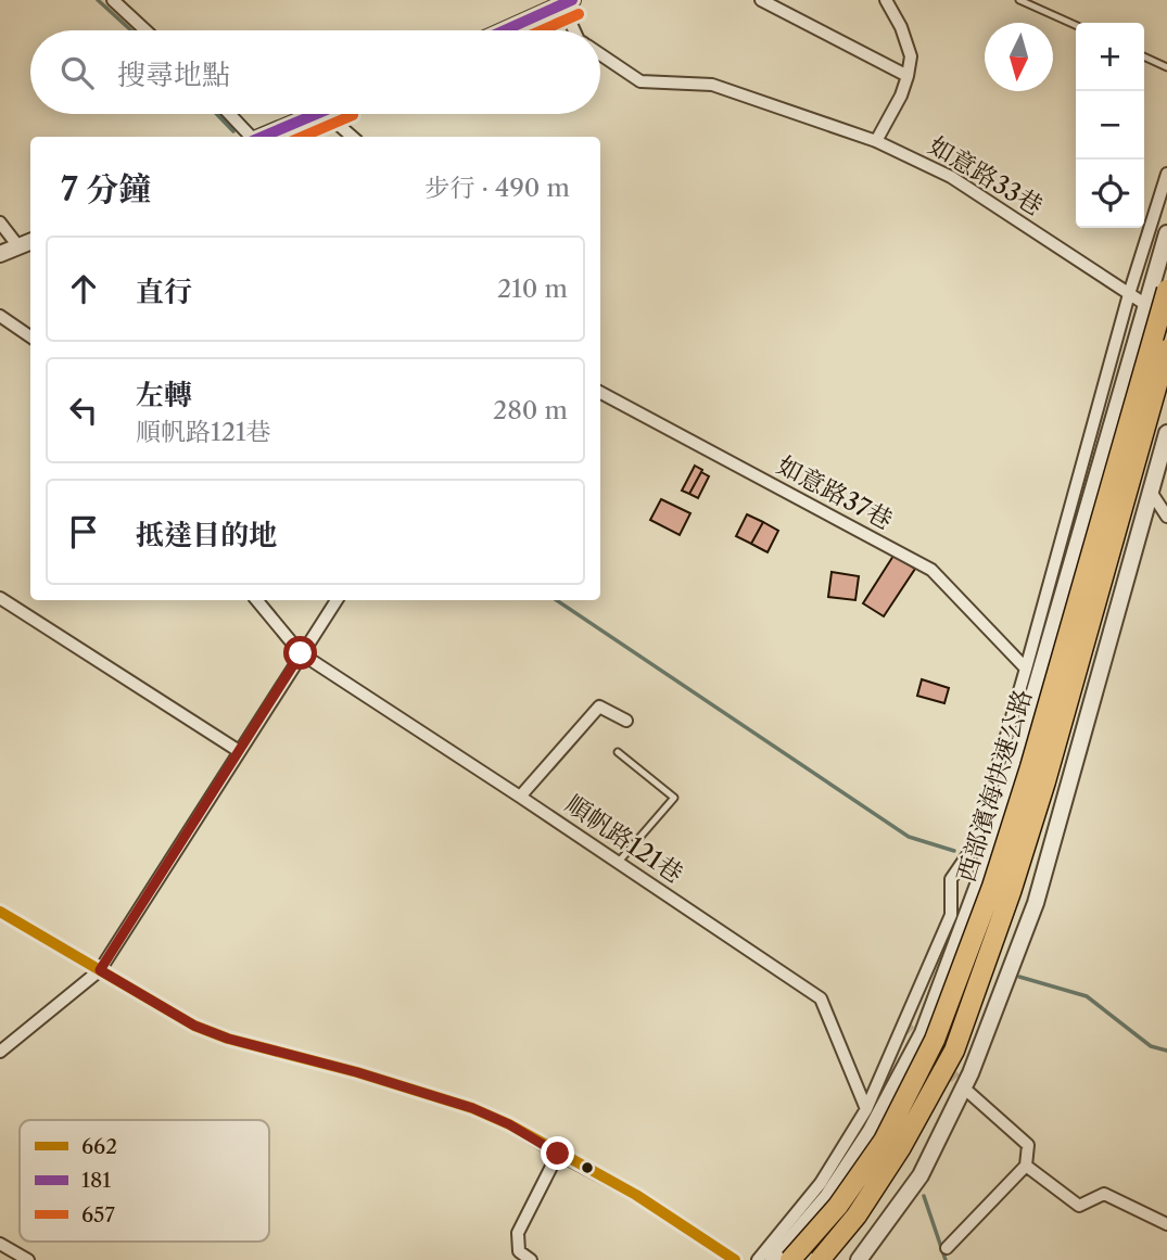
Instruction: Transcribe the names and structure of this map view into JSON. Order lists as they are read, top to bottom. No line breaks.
{"streets":{"highway":["西部濱海快速公路"],"street":["如意路33巷","如意路37巷","順帆路121巷"]},"lines":["transit line 181","transit line 657","transit line 662"],"legend":["662","181","657"],"north":"bottom","page":{"map_buttons":["+","−"],"search":"搜尋地點","heading":["7 分鐘","步行 · 490 m"],"list":[["直行","210 m"],["左轉","順帆路121巷","280 m"],"抵達目的地"]}}
